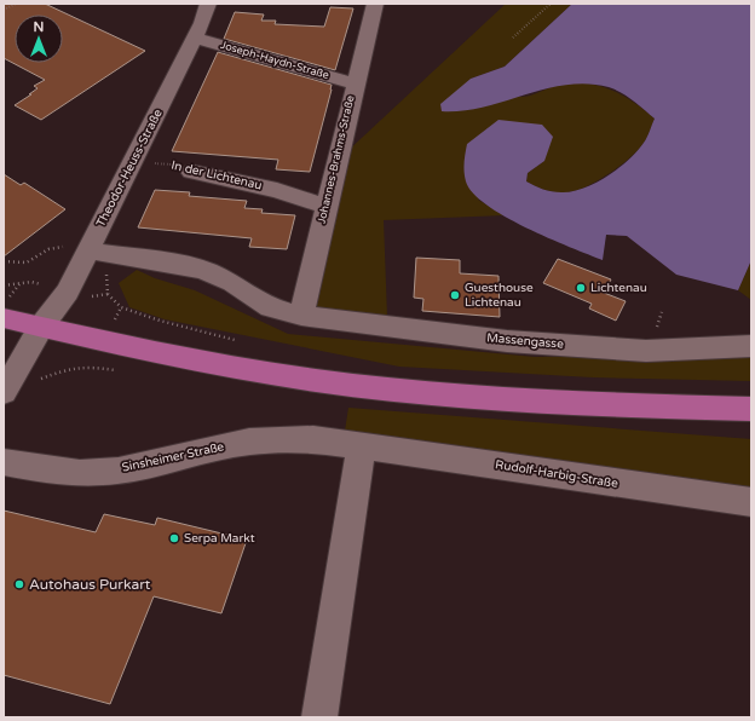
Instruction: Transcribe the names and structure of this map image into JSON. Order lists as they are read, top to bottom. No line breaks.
{"streets":{"street":["Joseph-Haydn-Straße","Johannes-Brahms-Straße","Theodor-Heuss-Straße","In der Lichtenau","Massengasse","Sinsheimer Straße","Rudolf-Harbig-Straße"]},"crossings":[["Joseph-Haydn-Straße","Johannes-Brahms-Straße"],["Joseph-Haydn-Straße","Theodor-Heuss-Straße"],["Johannes-Brahms-Straße","In der Lichtenau"],["Johannes-Brahms-Straße","Massengasse"],["Theodor-Heuss-Straße","In der Lichtenau"],["Theodor-Heuss-Straße","Massengasse"],["Sinsheimer Straße","Rudolf-Harbig-Straße"]],"places":["Lichtenau","Guesthouse Lichtenau","Serpa Markt","Autohaus Purkart"],"north":"top"}
